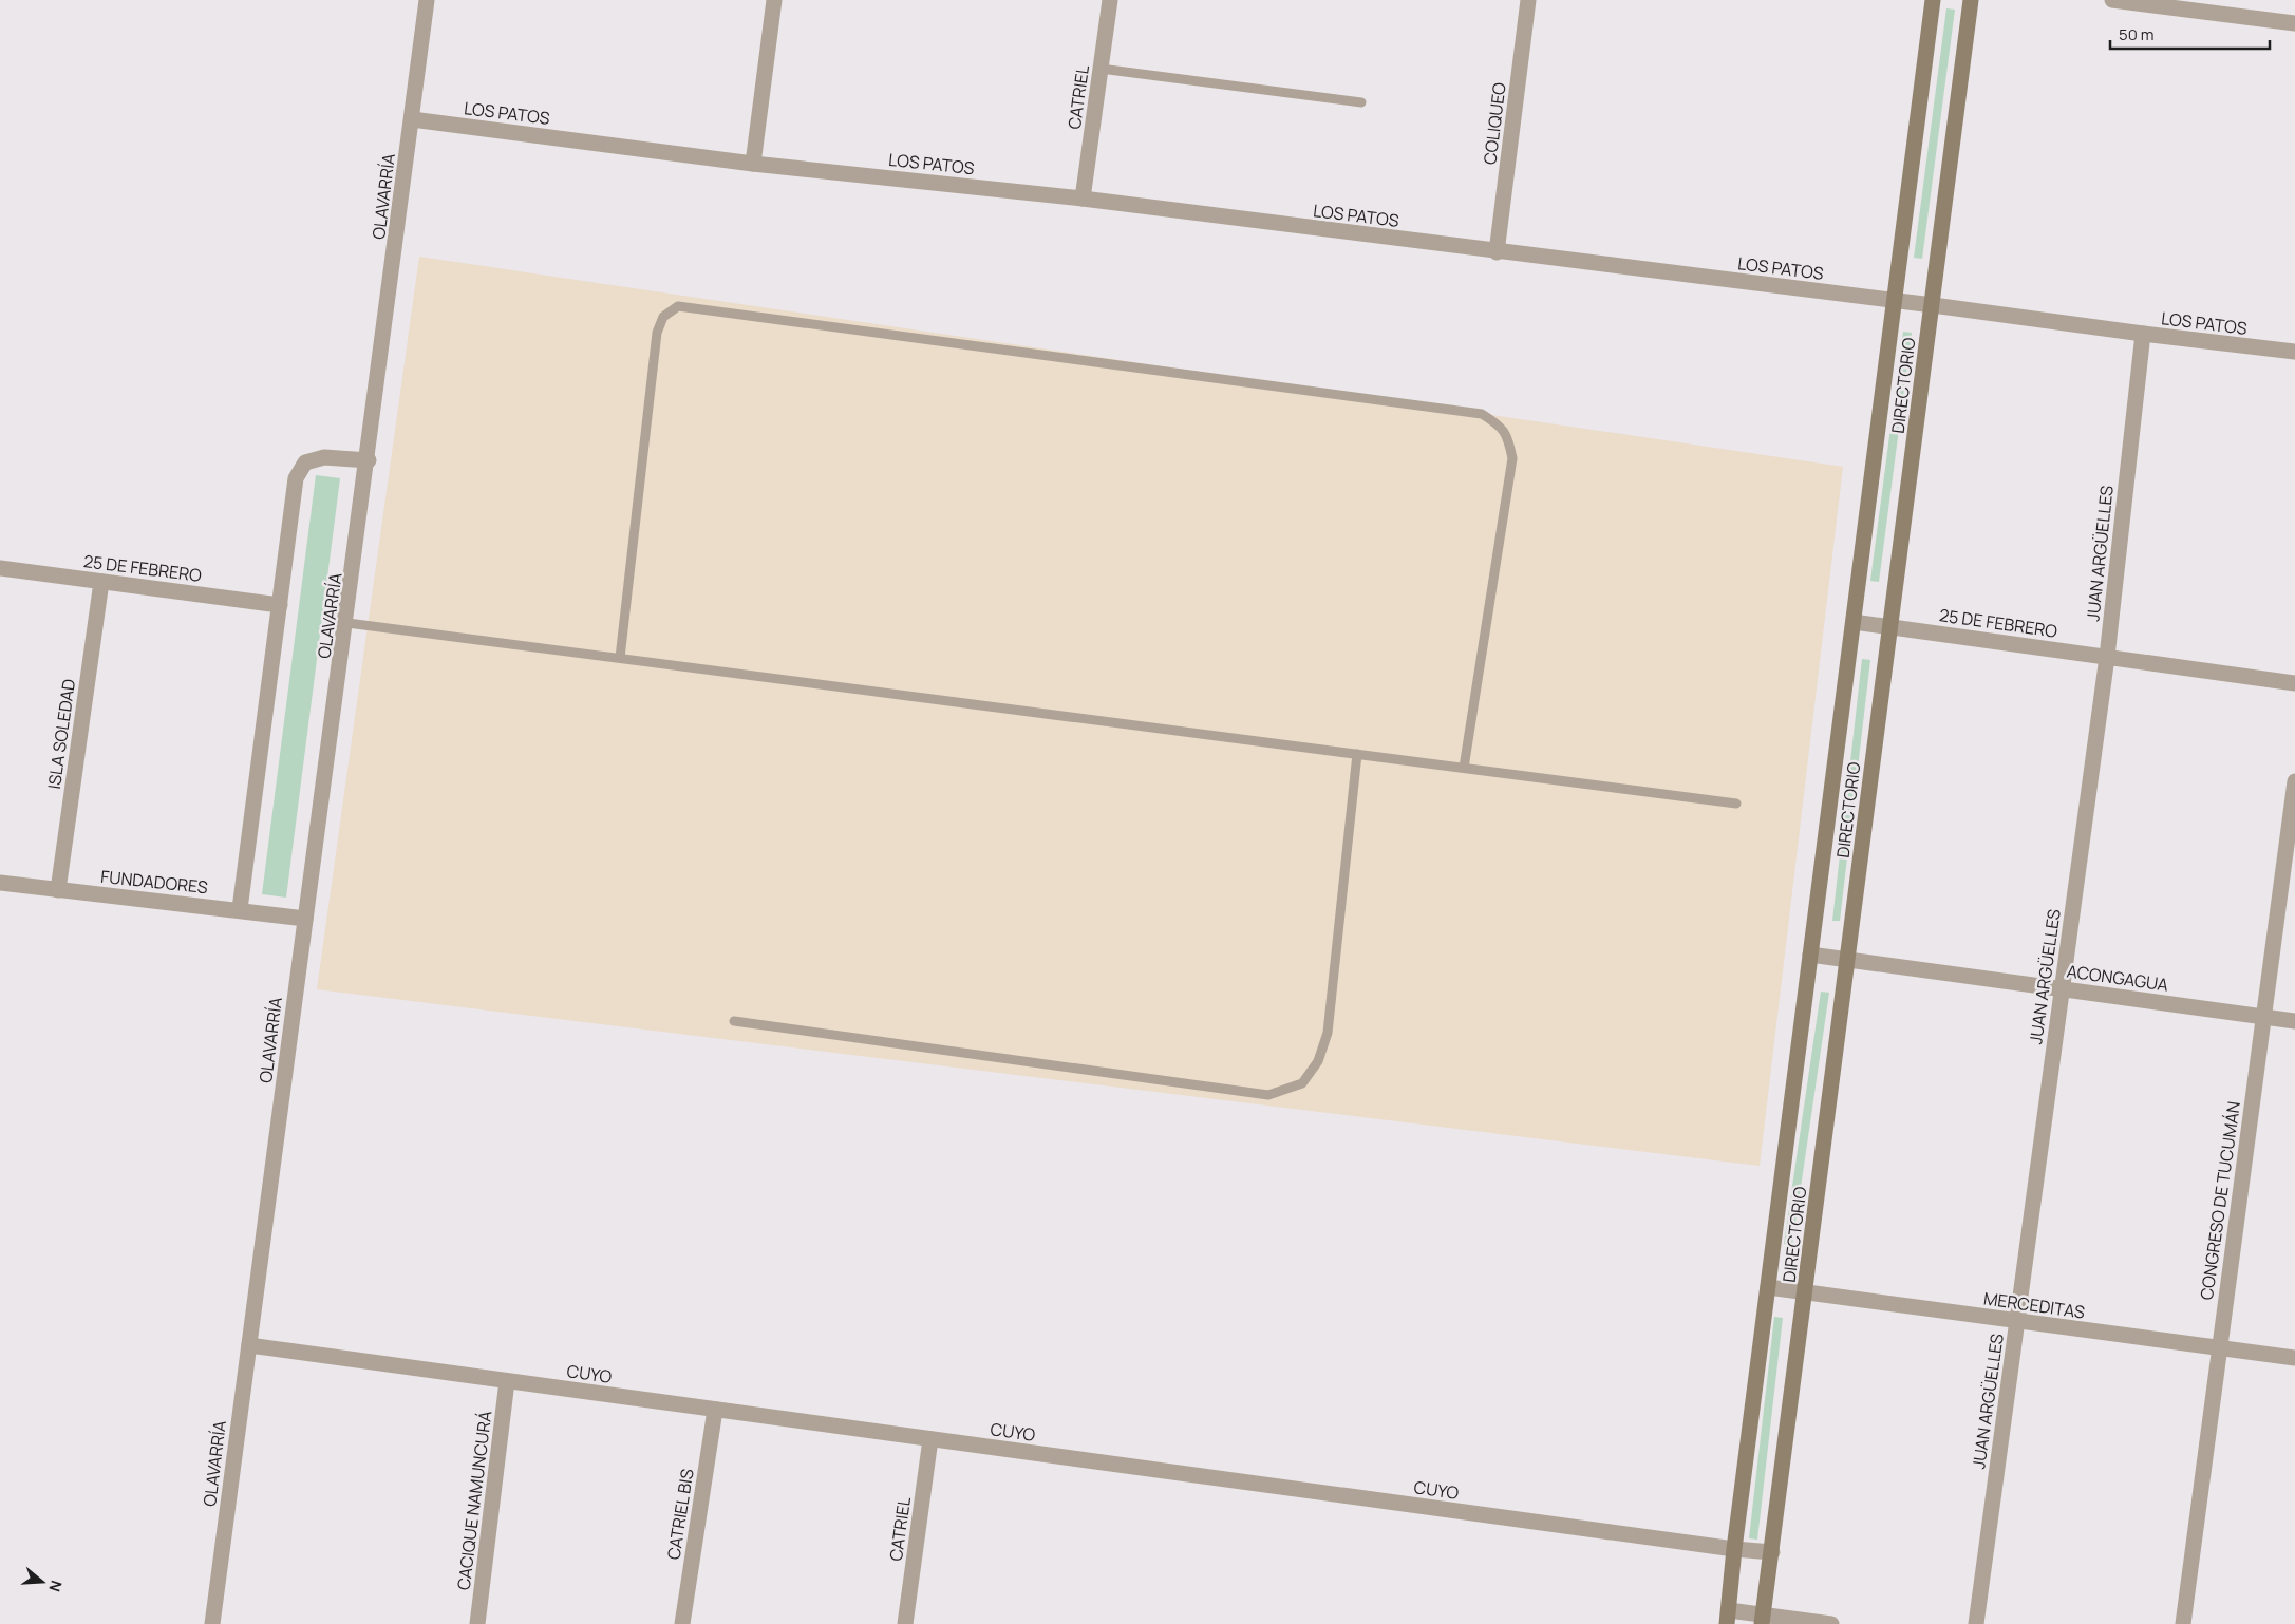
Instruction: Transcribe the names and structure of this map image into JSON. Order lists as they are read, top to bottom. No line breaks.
{"streets":{"main road":["DIRECTORIO"],"street":["CATRIEL","LOS PATOS","COLIQUEO","OLAVARRÍA","JUAN ARGÜELLES","25 DE FEBRERO","ISLA SOLEDAD","FUNDADORES","ACONGAGUA","CONGRESO DE TUCUMÁN","MERCEDITAS","CUYO","CACIQUE NAMUNCURÁ","CATRIEL BIS"]},"crossings":[["CATRIEL","LOS PATOS"],["CATRIEL","CUYO"],["LOS PATOS","COLIQUEO"],["LOS PATOS","OLAVARRÍA"],["LOS PATOS","DIRECTORIO"],["LOS PATOS","JUAN ARGÜELLES"],["OLAVARRÍA","FUNDADORES"],["OLAVARRÍA","CUYO"],["DIRECTORIO","25 DE FEBRERO"],["DIRECTORIO","ACONGAGUA"],["DIRECTORIO","MERCEDITAS"],["DIRECTORIO","CUYO"],["JUAN ARGÜELLES","25 DE FEBRERO"],["JUAN ARGÜELLES","ACONGAGUA"],["JUAN ARGÜELLES","MERCEDITAS"],["25 DE FEBRERO","ISLA SOLEDAD"],["ISLA SOLEDAD","FUNDADORES"],["ACONGAGUA","CONGRESO DE TUCUMÁN"],["CONGRESO DE TUCUMÁN","MERCEDITAS"],["CUYO","CACIQUE NAMUNCURÁ"],["CUYO","CATRIEL BIS"]],"scale_bar":"50 m","north":"right"}
